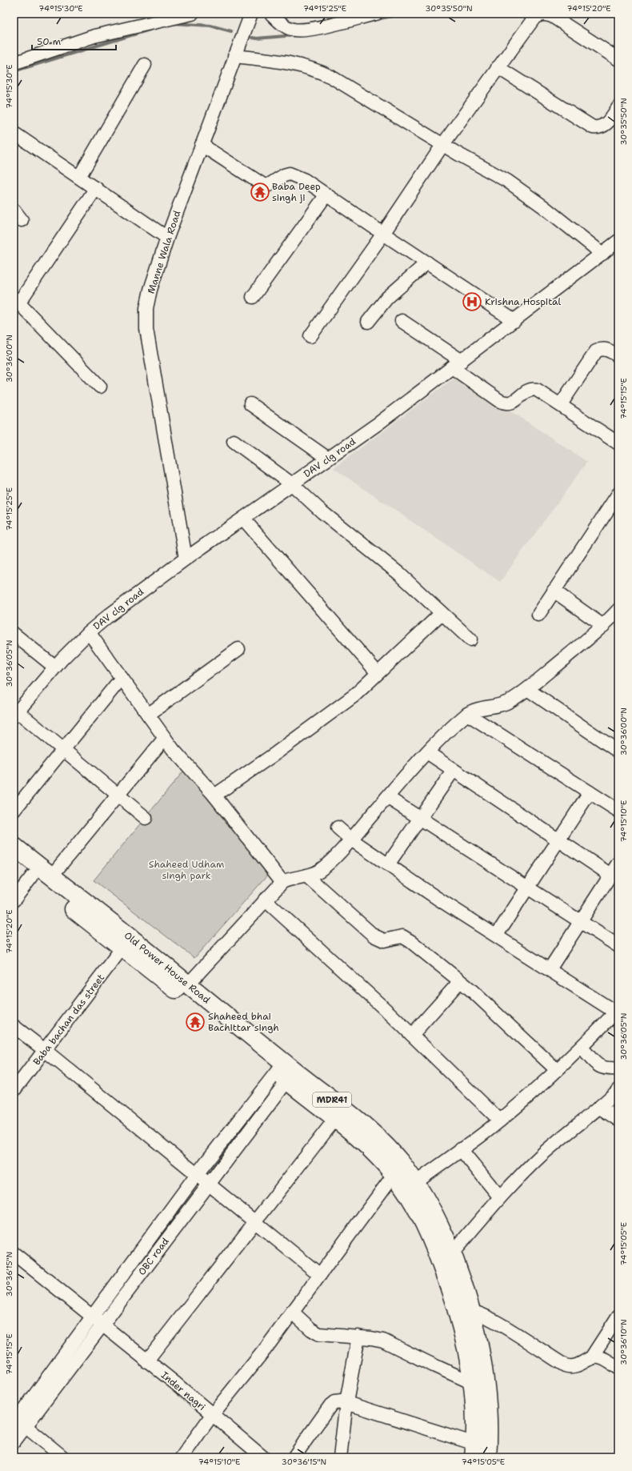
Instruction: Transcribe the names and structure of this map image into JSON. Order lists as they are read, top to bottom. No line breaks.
{"streets":{"highway":["Old Power House Road","MDR41"],"street":["Manne Wala Road","DAV clg road","Baba bachan das street","OBC road","Inder nagri"]},"crossings":[["Manne Wala Road","DAV clg road"],["Old Power House Road","Baba bachan das street"],["Old Power House Road","OBC road"],["OBC road","Inder nagri"]],"parks":["Shaheed Udham singh park"],"places":{"temple":["Baba Deep singh ji","Shaheed bhai Bachittar singh"],"hospital":["Krishna Hospital"]},"scale_bar":"50 m","coordinates":["74°15'30\"E","74°15'25\"E","30°35'50\"N","74°15'20\"E","30°36'00\"N","74°15'15\"E","30°36'05\"N","74°15'10\"E","74°15'05\"E","30°36'15\"N","30°36'10\"N"]}
